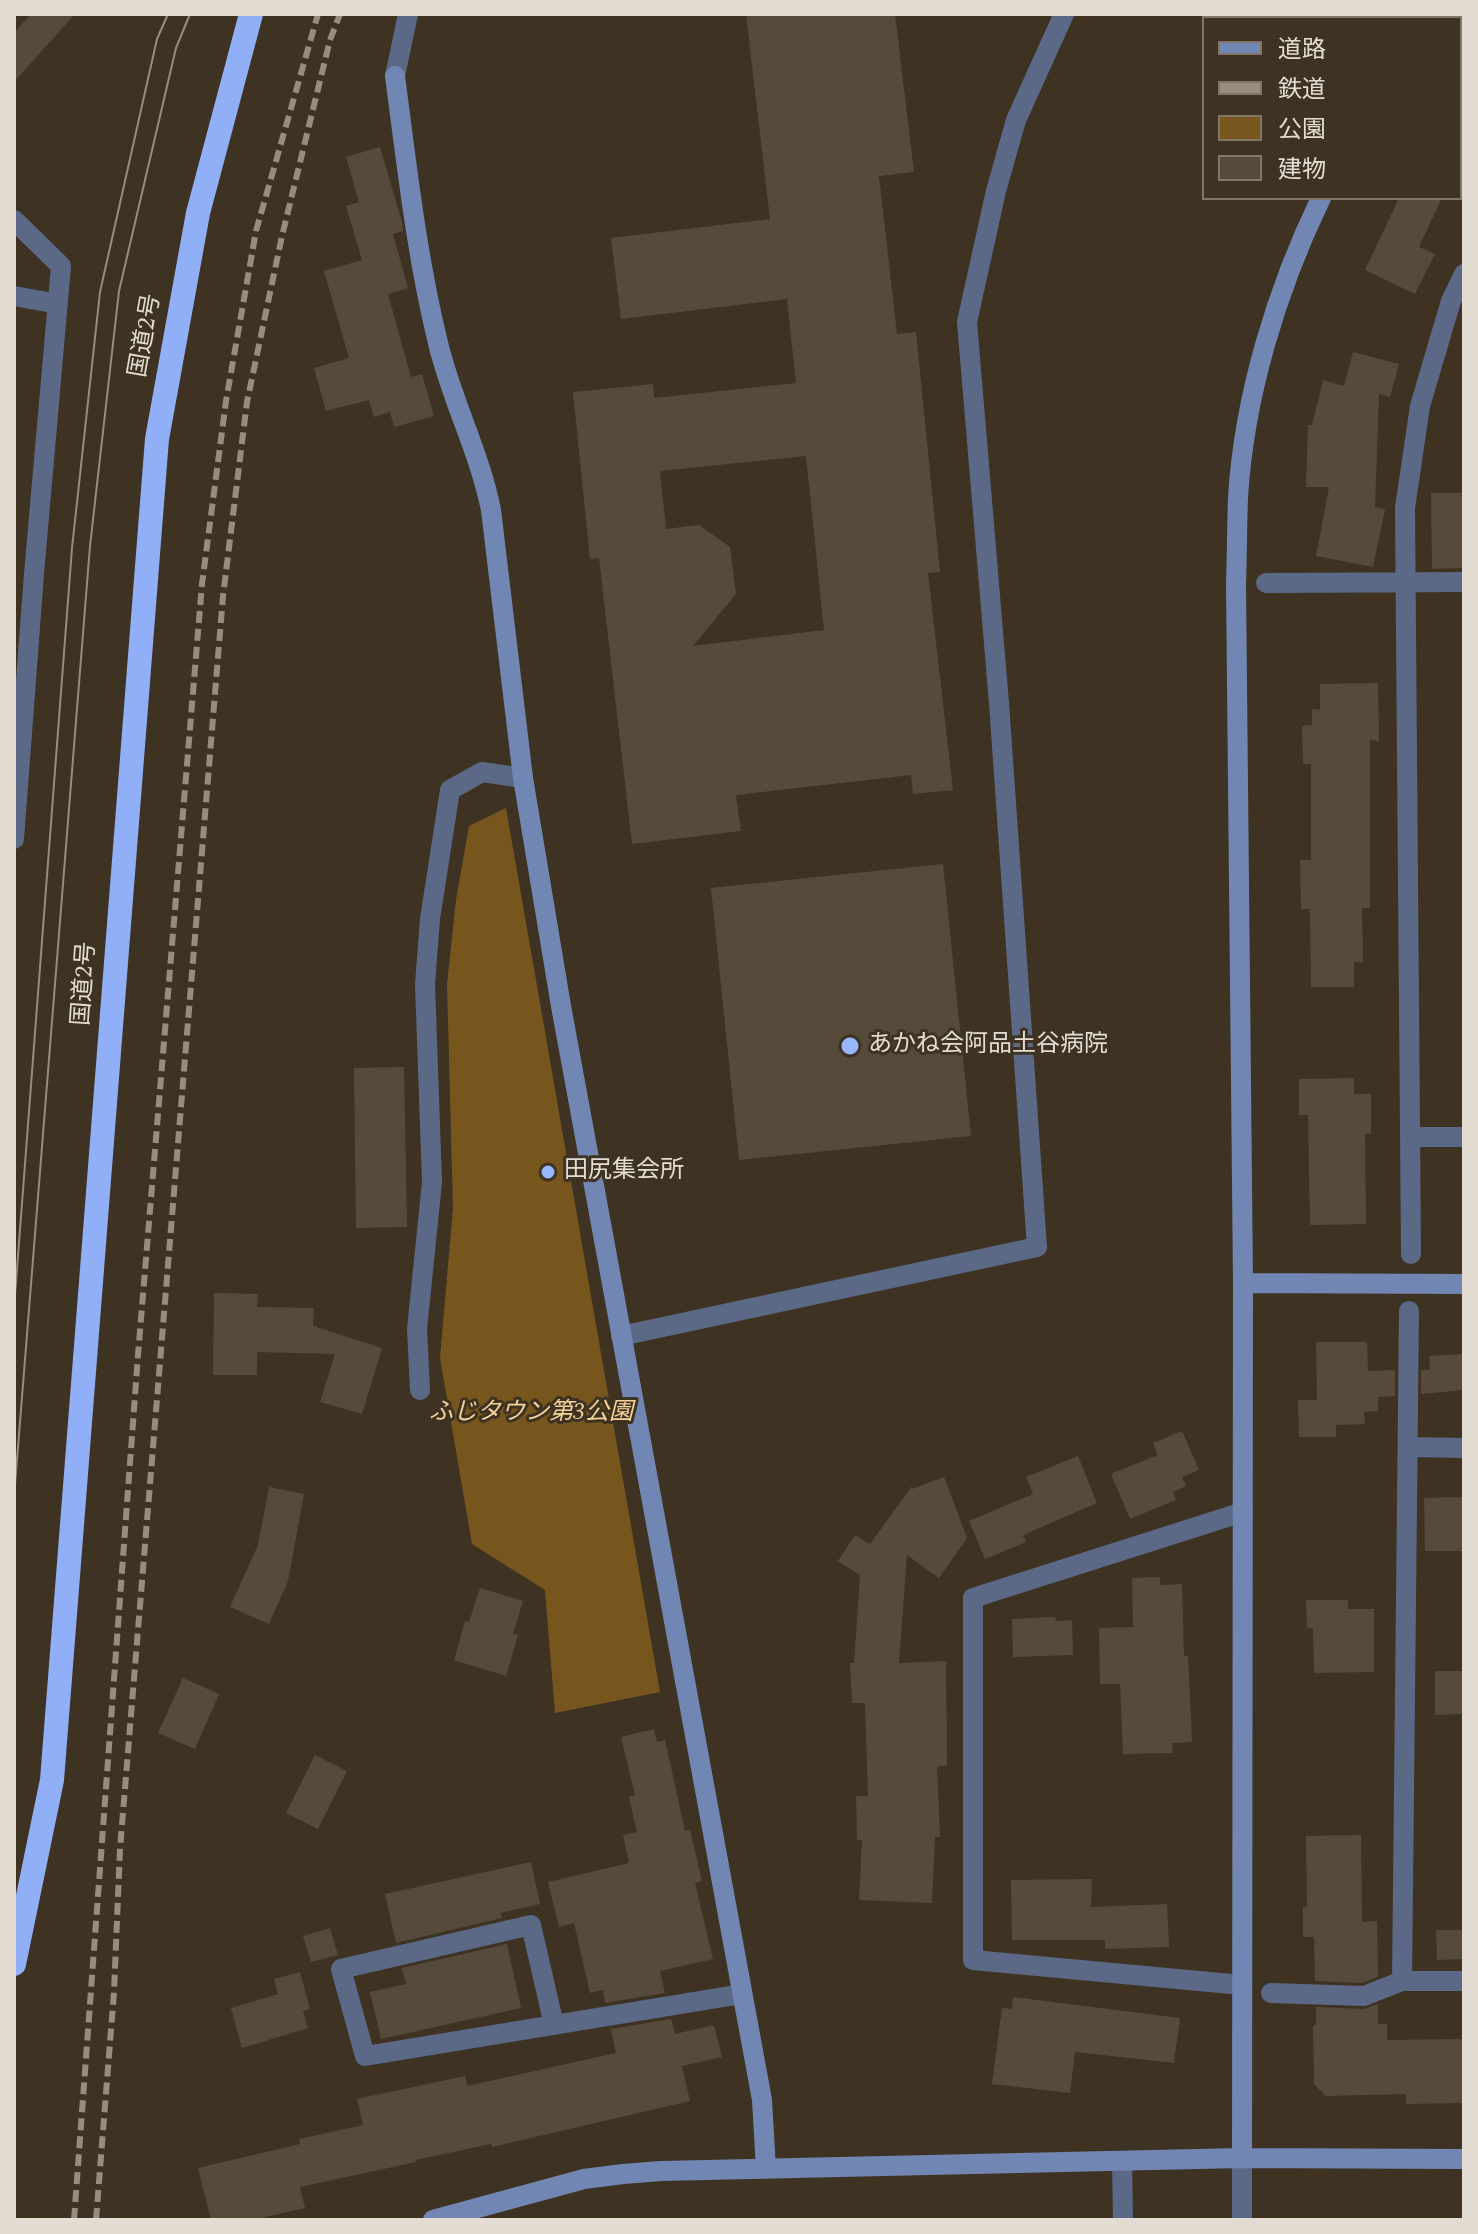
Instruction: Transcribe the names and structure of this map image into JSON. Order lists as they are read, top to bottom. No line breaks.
{"streets":{"highway":["国道2号"]},"parks":["ふじタウン第3公園"],"places":["あかね会阿品土谷病院","田尻集会所"],"legend":["道路","鉄道","公園","建物"]}
